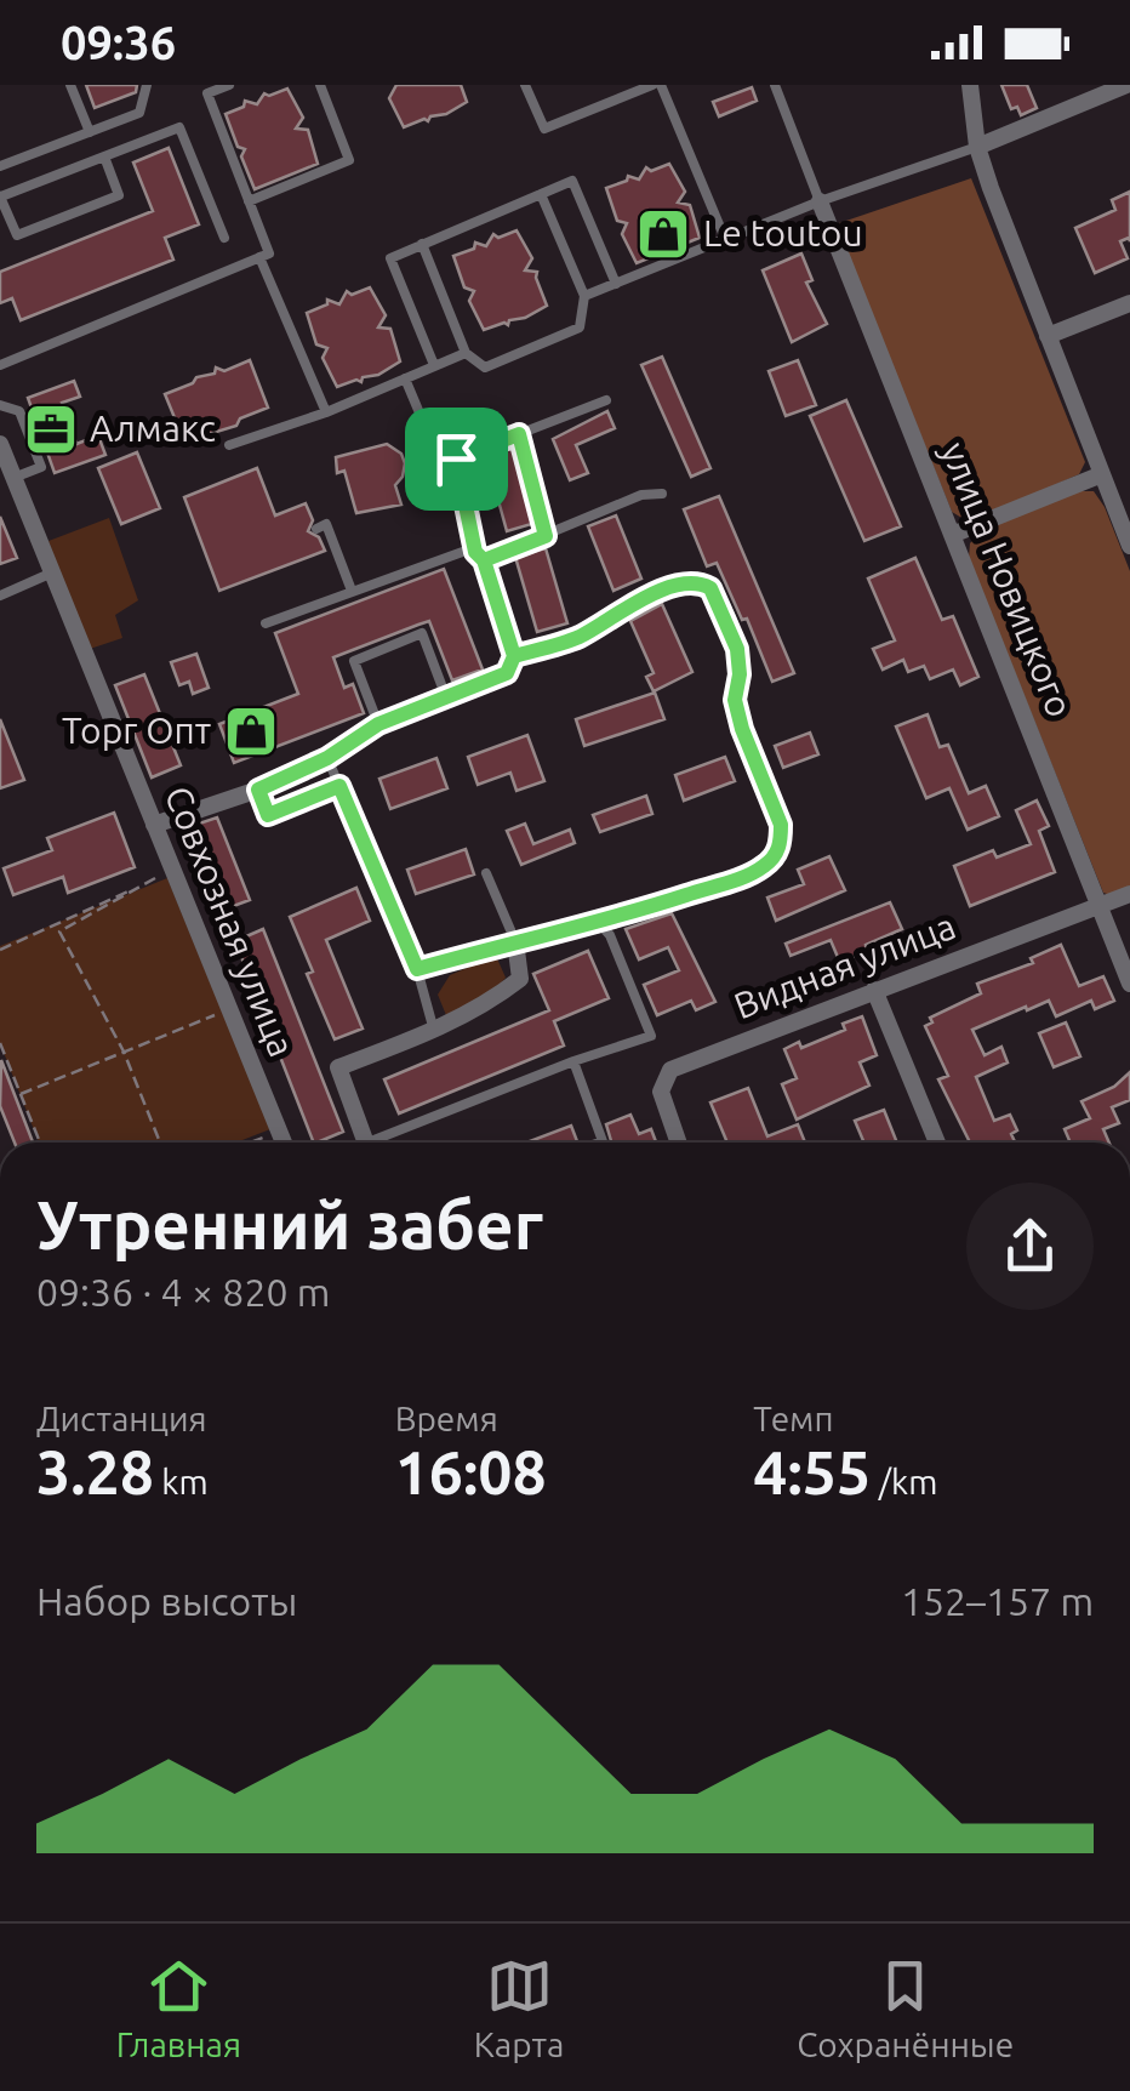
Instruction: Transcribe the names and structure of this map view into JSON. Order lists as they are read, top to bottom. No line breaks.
{"streets":{"street":["улица Новицкого","Совхозная улица","Видная улица"]},"crossings":[["улица Новицкого","Видная улица"]],"places":{"shop":["Le toutou","Торг Опт"],"office":["Алмакс"]},"page":{"status":"09:36","heading":["Утренний забег","09:36 · 4 × 820 m"],"stats":[["Дистанция","3.28 km"],["Время","16:08"],["Темп","4:55 /km"]],"chart":["Набор высоты","152–157 m"],"tabs":["Главная","Карта","Сохранённые"]}}
